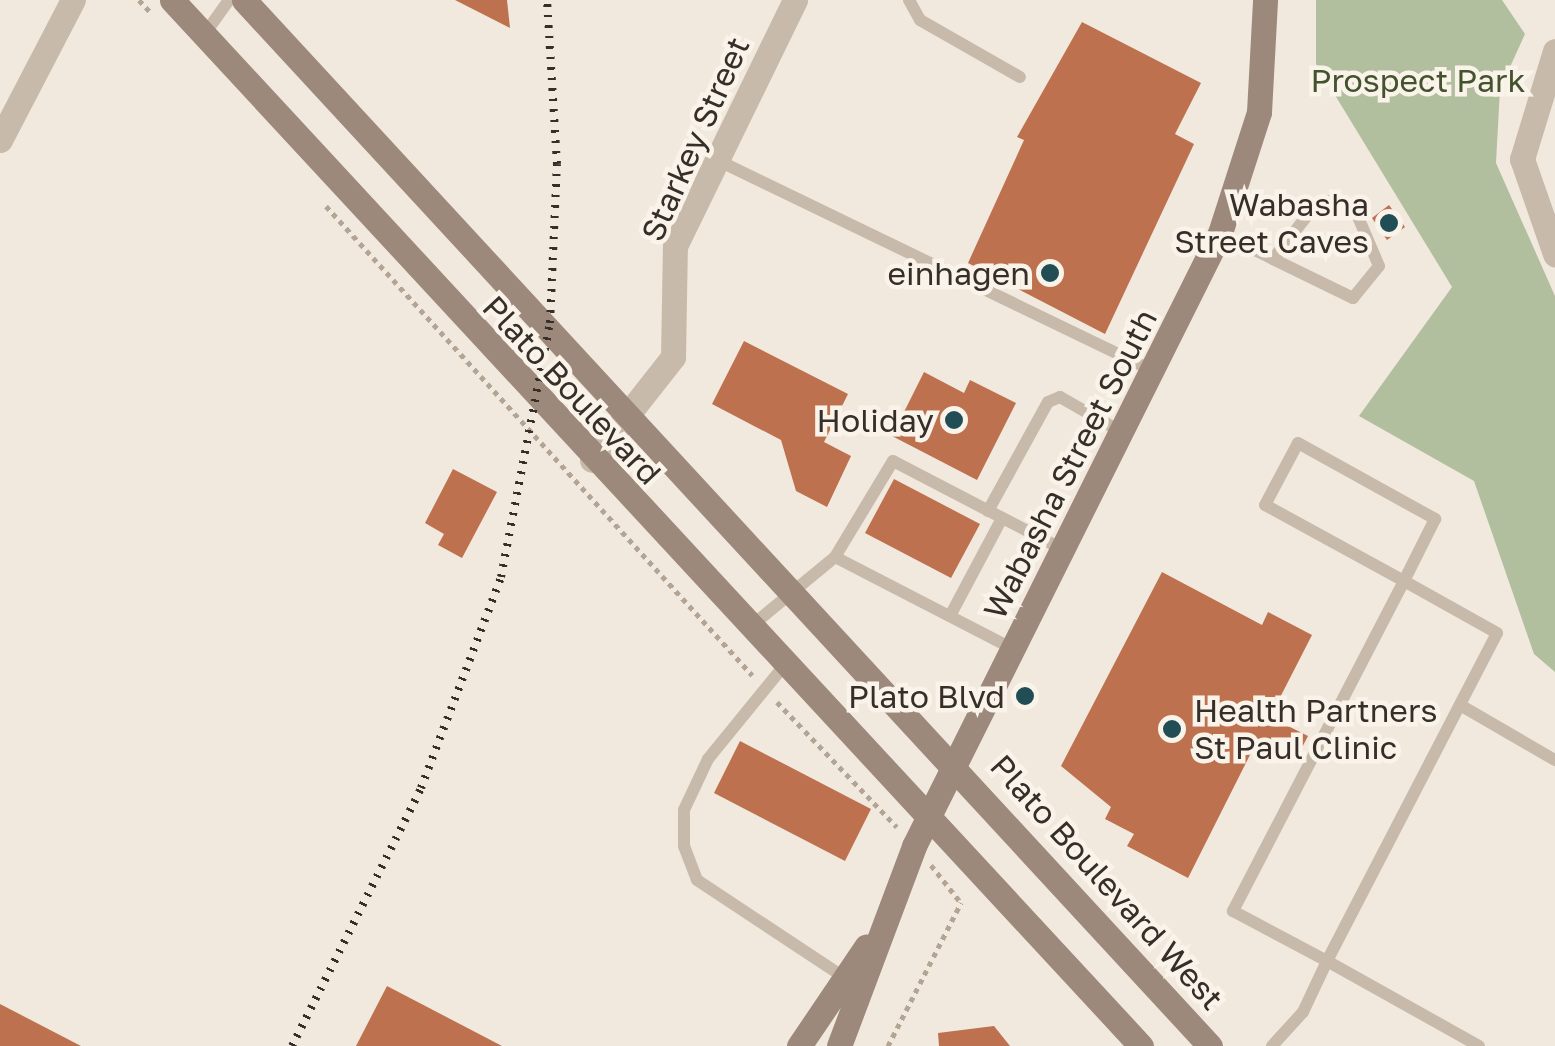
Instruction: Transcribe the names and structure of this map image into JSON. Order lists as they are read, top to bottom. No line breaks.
{"streets":{"main road":["Plato Boulevard","Wabasha Street South","Plato Boulevard West"],"street":["Starkey Street"]},"crossings":[["Starkey Street","Plato Boulevard"],["Plato Boulevard","Wabasha Street South"],["Plato Boulevard","Plato Boulevard West"],["Wabasha Street South","Plato Boulevard West"]],"parks":["Prospect Park"],"places":["Wabasha Street Caves","einhagen","Holiday","Plato Blvd","Health Partners St Paul Clinic"]}
